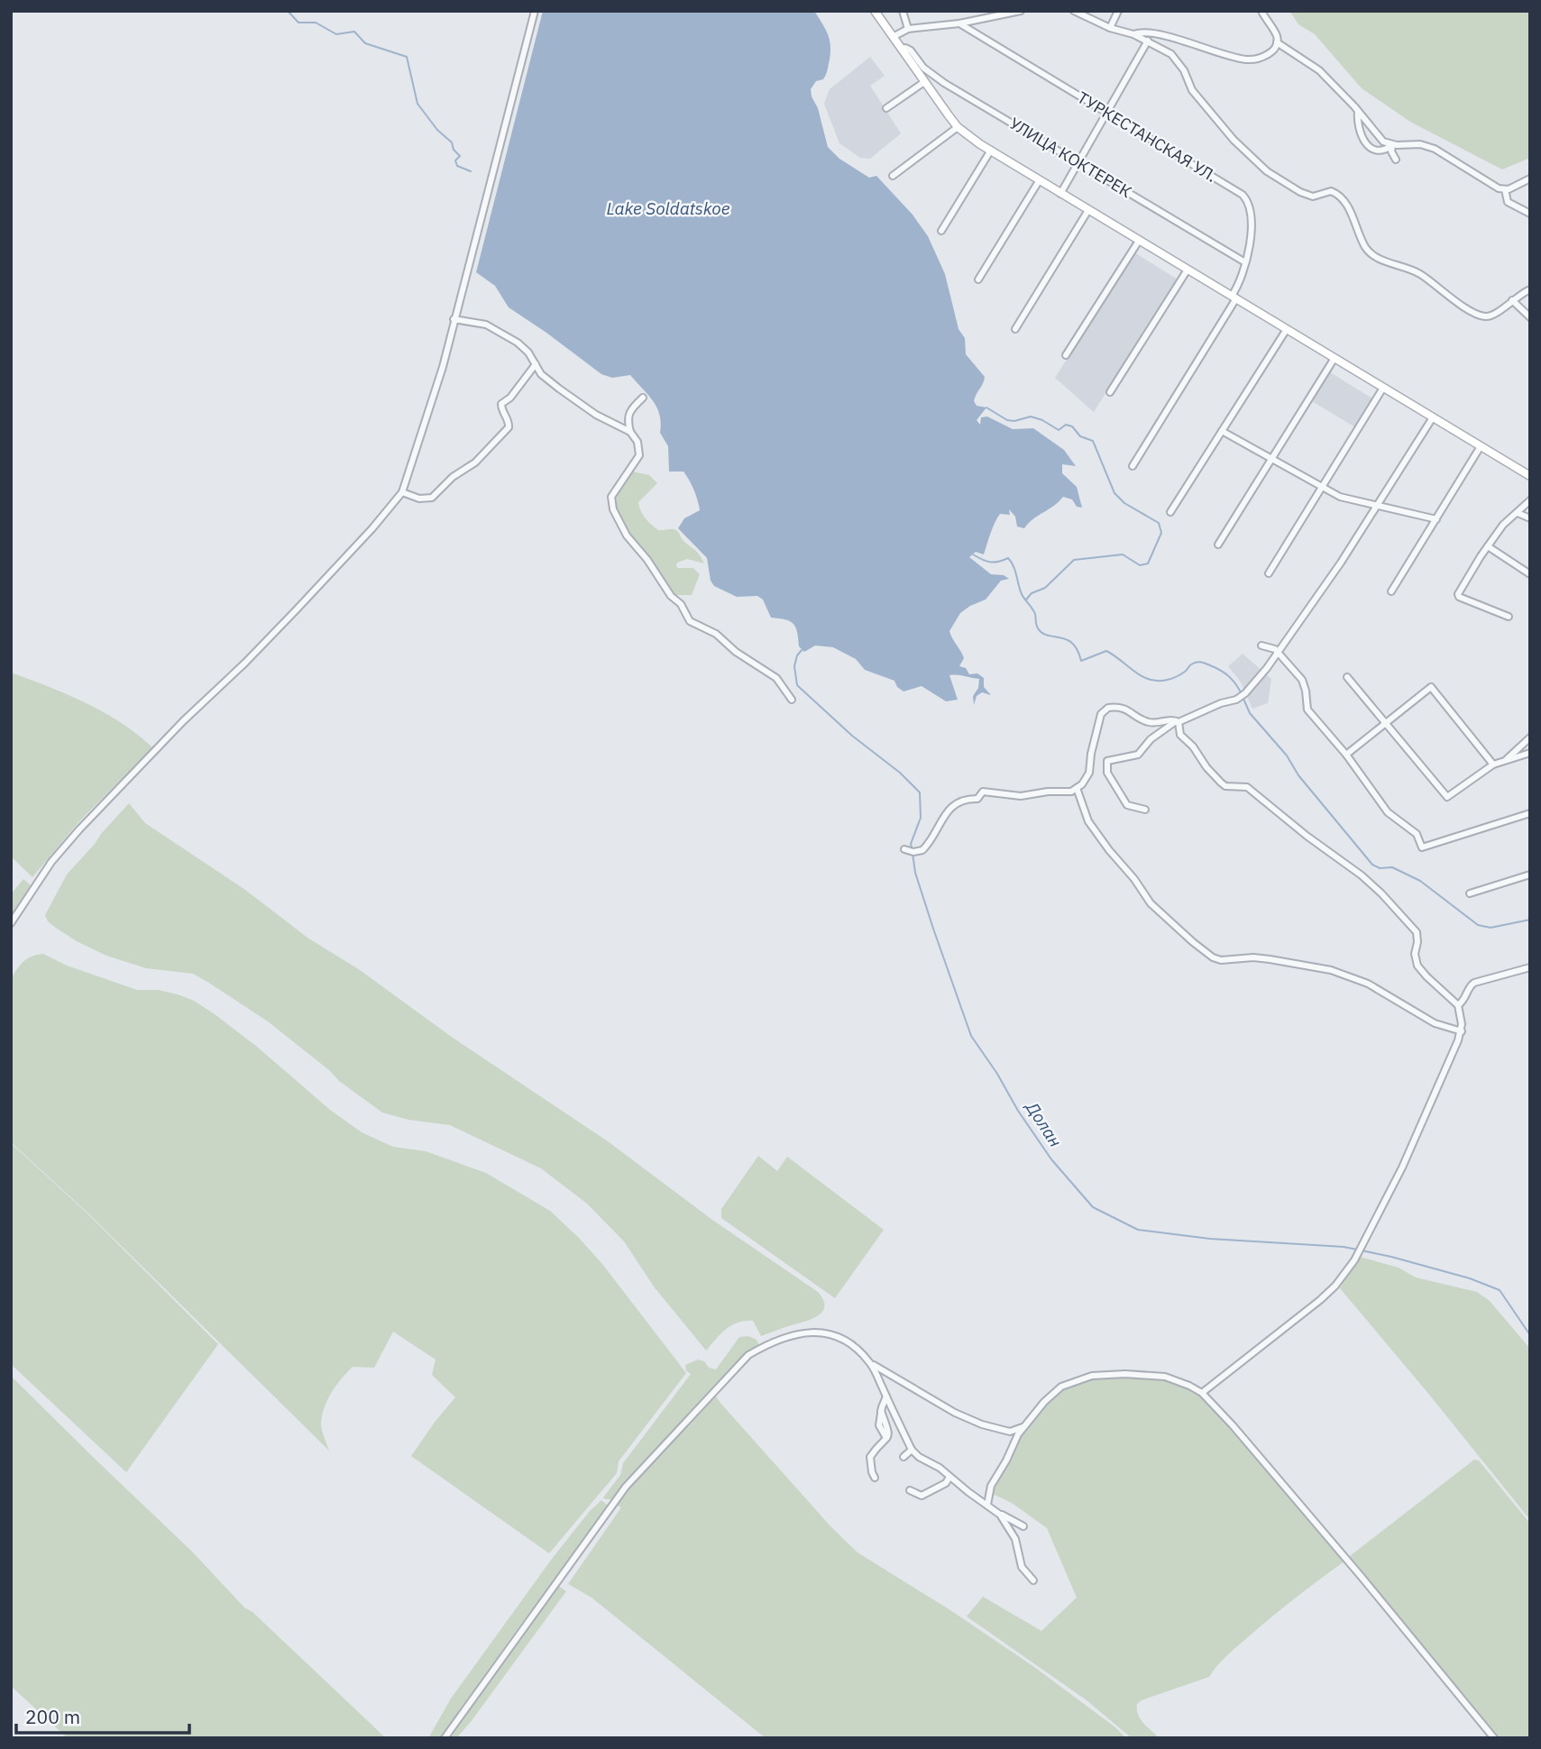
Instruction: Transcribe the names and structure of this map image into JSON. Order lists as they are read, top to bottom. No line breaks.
{"streets":{"street":["ТУРКЕСТАНСКАЯ УЛ.","УЛИЦА КОКТЕРЕК"]},"crossings":[["ТУРКЕСТАНСКАЯ УЛ.","УЛИЦА КОКТЕРЕК"]],"water":["Lake Soldatskoe","Долан"],"scale_bar":"200 m"}
